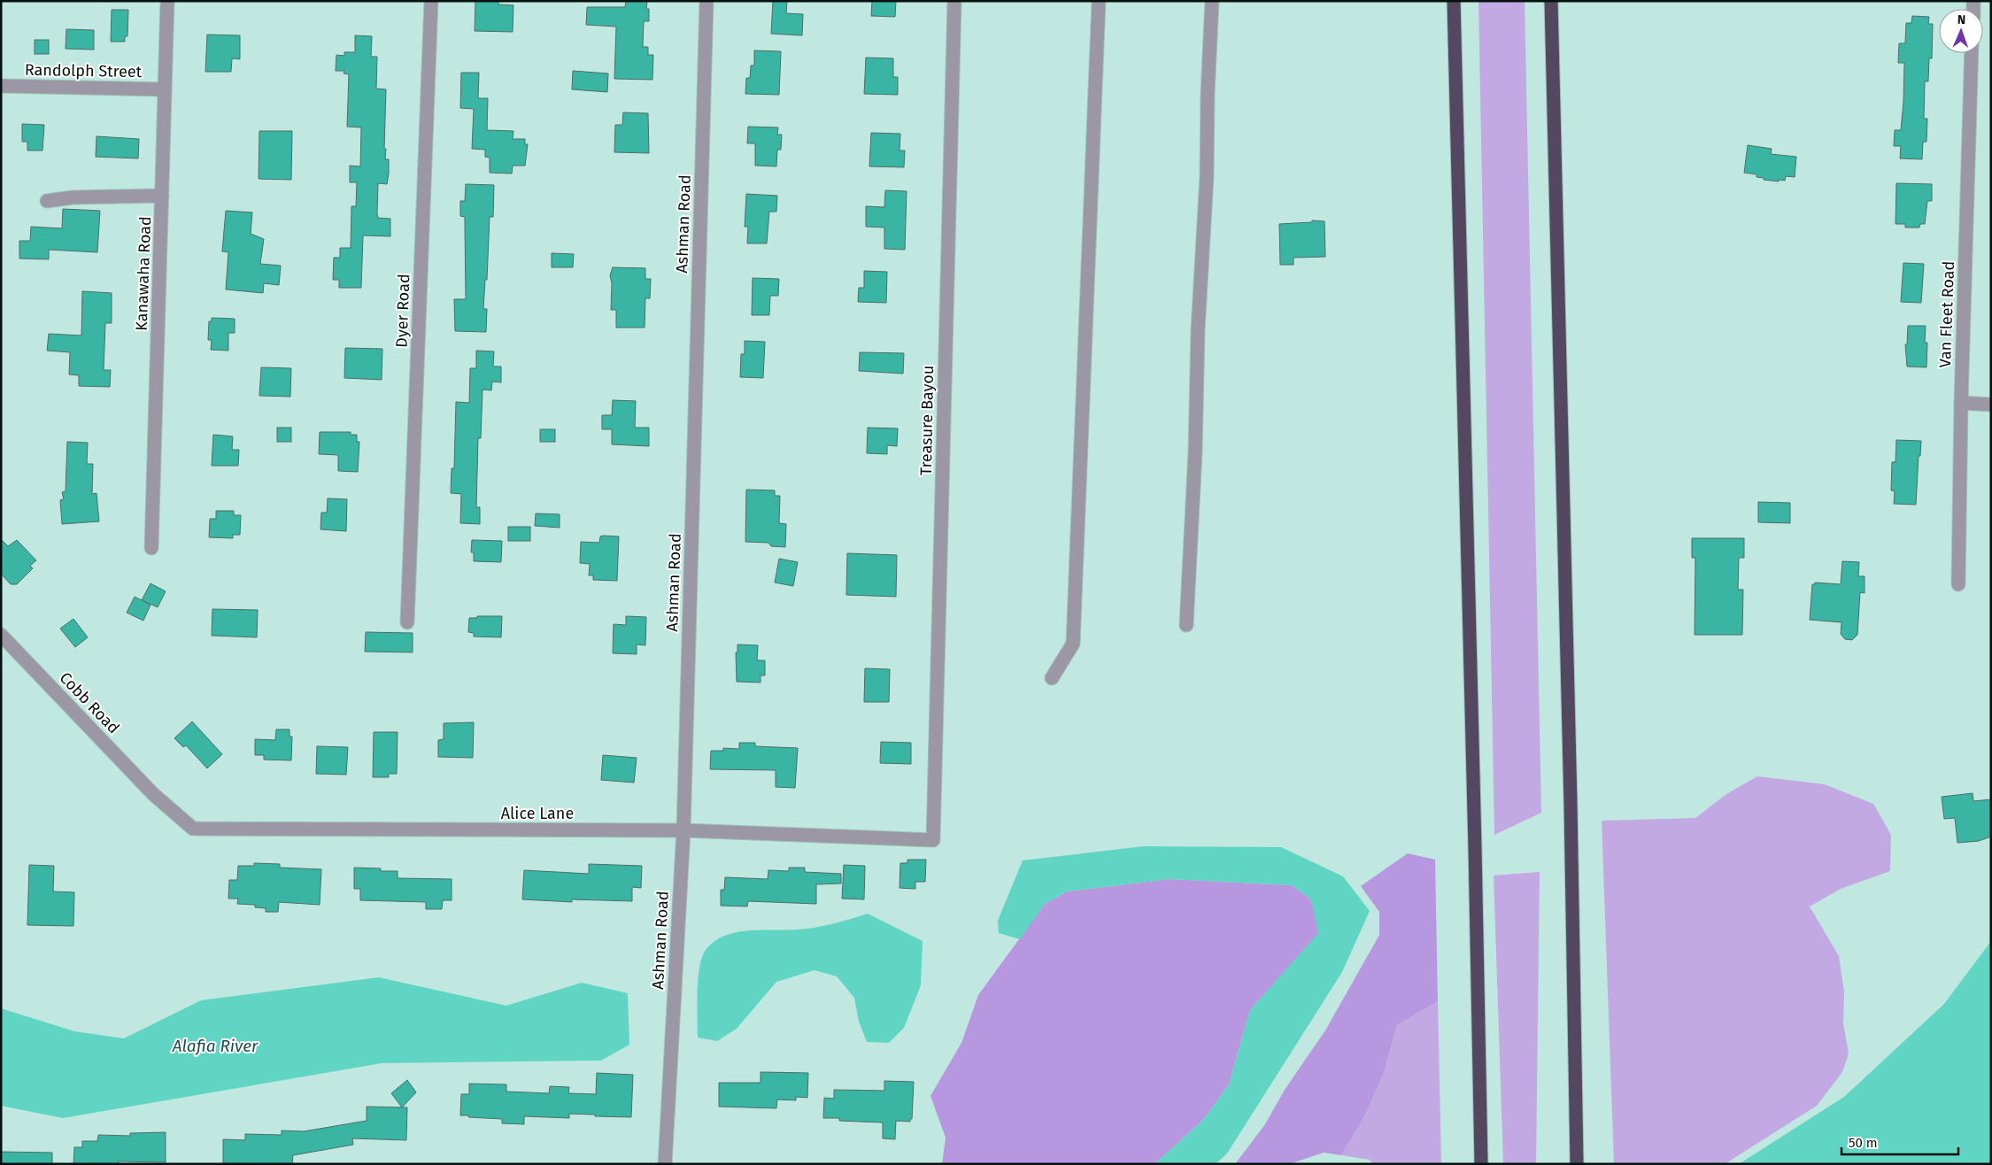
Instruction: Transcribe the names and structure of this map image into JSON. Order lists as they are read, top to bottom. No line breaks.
{"streets":{"street":["Randolph Street","Ashman Road","Kanawaha Road","Dyer Road","Van Fleet Road","Treasure Bayou","Cobb Road","Alice Lane"]},"crossings":[["Randolph Street","Kanawaha Road"],["Ashman Road","Alice Lane"],["Treasure Bayou","Alice Lane"],["Cobb Road","Alice Lane"]],"water":["Alafia River"],"scale_bar":"50 m","north":"top"}
